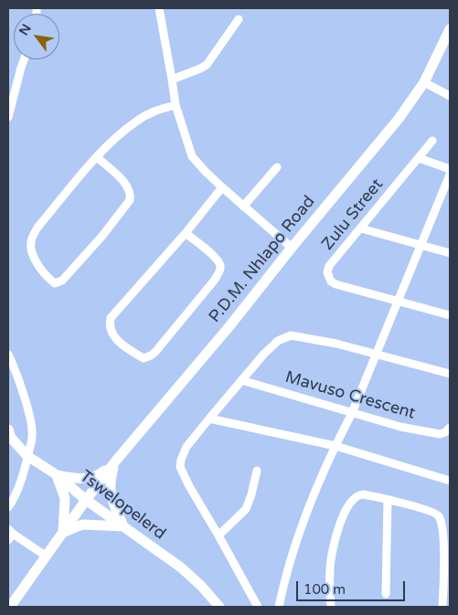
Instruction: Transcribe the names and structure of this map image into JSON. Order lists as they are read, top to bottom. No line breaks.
{"streets":{"street":["Zulu Street","P.D.M. Nhlapo Road","Mavuso Crescent","Tswelopelerd"]},"crossings":[["P.D.M. Nhlapo Road","Tswelopelerd"]],"scale_bar":"100 m","north":"top left"}
